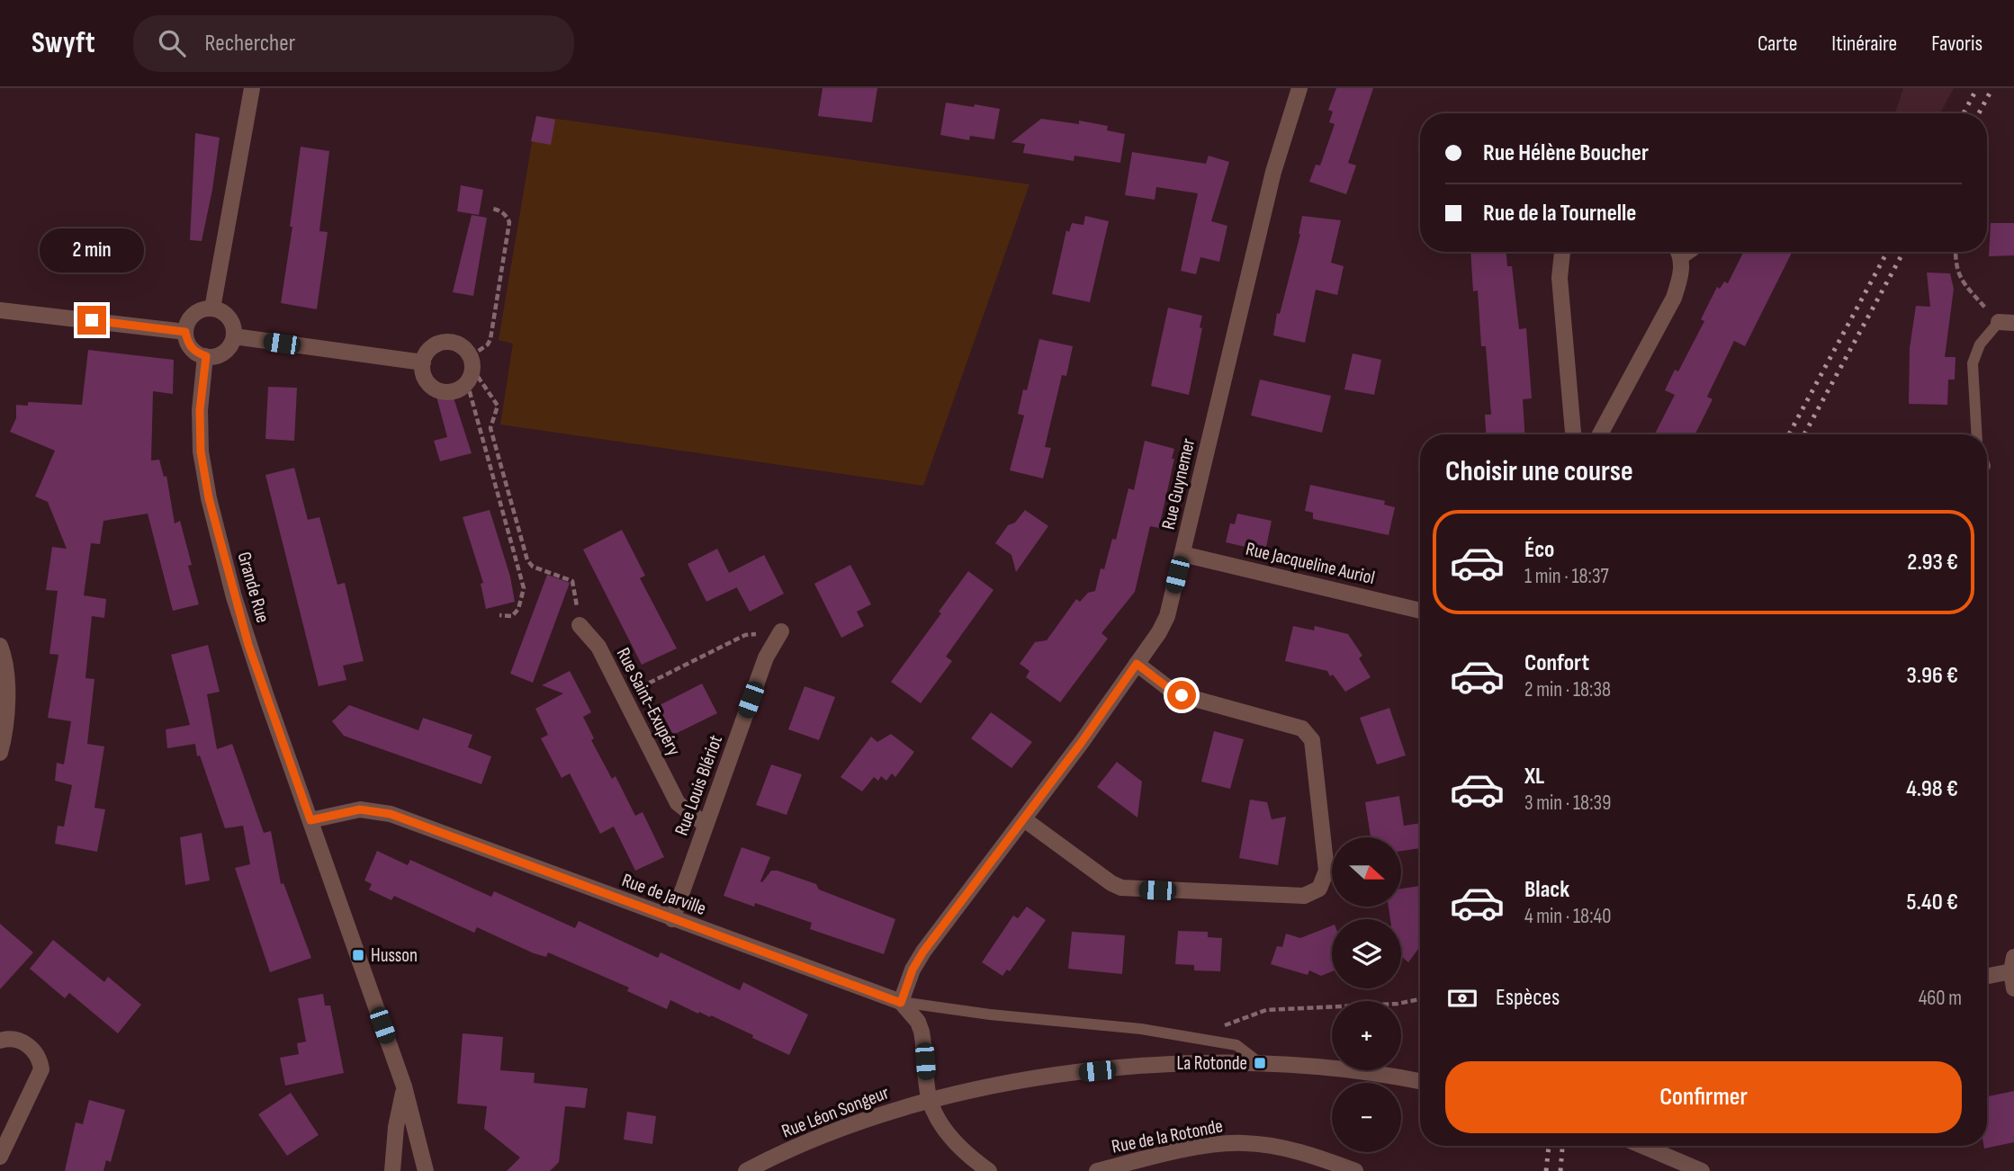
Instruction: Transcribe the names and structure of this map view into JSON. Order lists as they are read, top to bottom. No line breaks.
{"streets":{"street":["Rue Guynemer","Rue Jacqueline Auriol","Grande Rue","Rue Saint-Exupéry","Rue Louis Blériot","Rue de Jarville","Rue Léon Songeur","Rue de la Rotonde"]},"crossings":[["Rue Guynemer","Rue Jacqueline Auriol"],["Rue Guynemer","Rue de Jarville"],["Grande Rue","Rue de Jarville"],["Rue Saint-Exupéry","Rue Louis Blériot"],["Rue Louis Blériot","Rue de Jarville"]],"places":{"transit":["Husson","La Rotonde"]},"north":"right","page":{"header":"Swyft","search":"Rechercher","nav":["Carte","Itinéraire","Favoris"],"banner":["Rue Hélène Boucher","Rue de la Tournelle"],"bubble":"2 min","heading":"Choisir une course","list":[{"name":"Éco","note":"1 min · 18:37","value":"2.93 €"},{"name":"Confort","note":"2 min · 18:38","value":"3.96 €"},{"name":"XL","note":"3 min · 18:39","value":"4.98 €"},{"name":"Black","note":"4 min · 18:40","value":"5.40 €"}],"map_buttons":["+","−"],"pay":["Espèces","460 m"],"buttons":"Confirmer"}}
